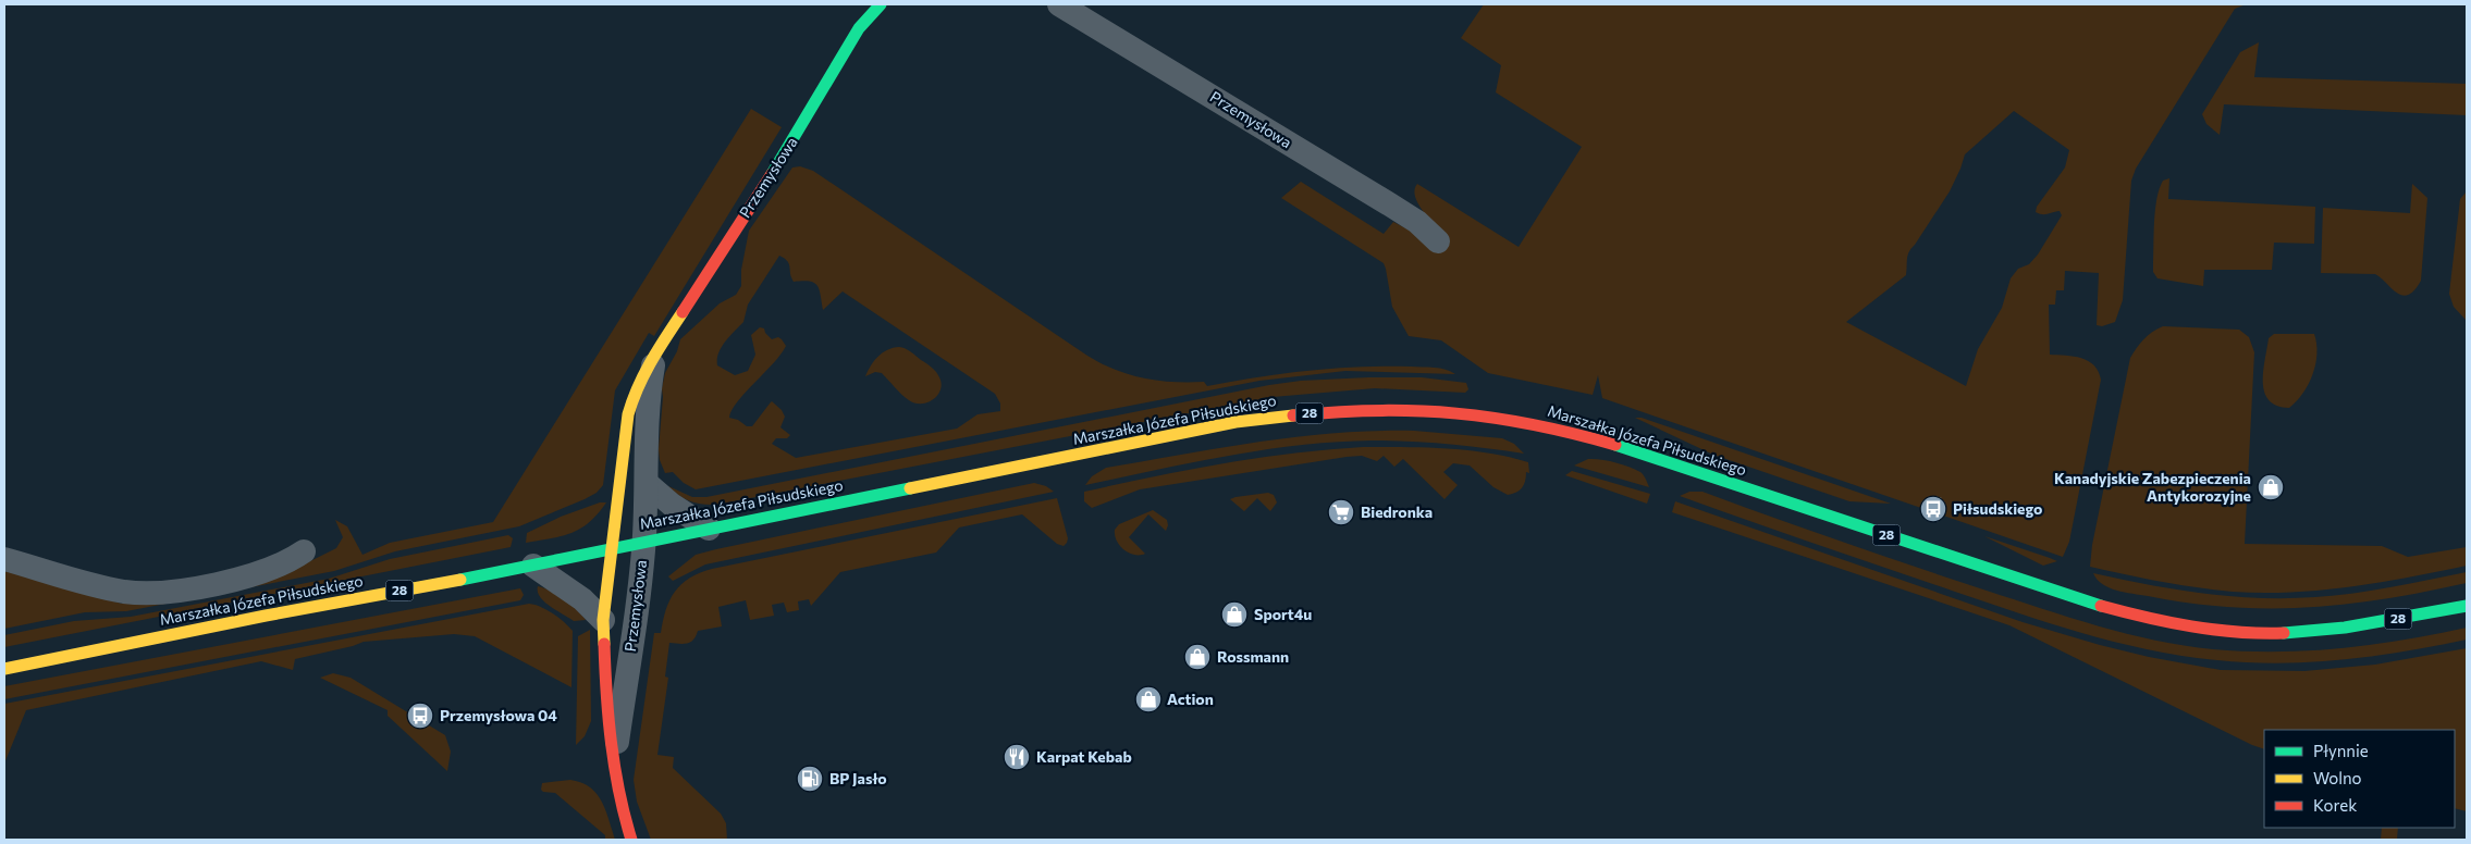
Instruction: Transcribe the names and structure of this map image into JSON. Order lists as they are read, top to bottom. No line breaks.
{"streets":{"main road":["Przemysłowa","28","Marszałka Józefa Piłsudskiego"]},"crossings":[["Przemysłowa","Marszałka Józefa Piłsudskiego"]],"places":{"shop":["Kanadyjskie Zabezpieczenia Antykorozyjne","Sport4u","Rossmann","Action"],"bus stop":["Piłsudskiego","Przemysłowa 04"],"supermarket":["Biedronka"],"restaurant":["Karpat Kebab"],"fuel station":["BP Jasło"]},"legend":["Płynnie","Wolno","Korek"]}
